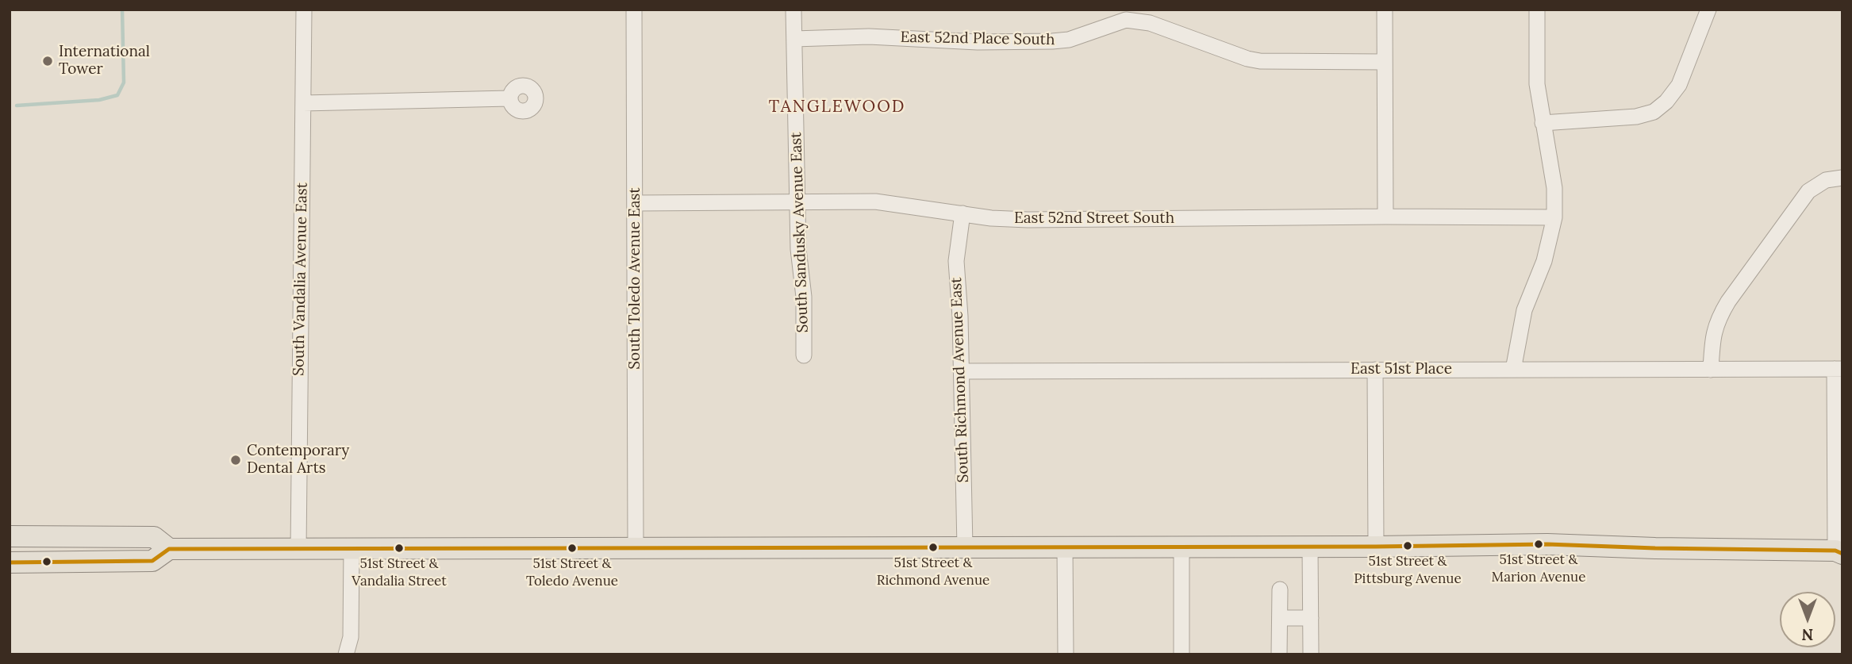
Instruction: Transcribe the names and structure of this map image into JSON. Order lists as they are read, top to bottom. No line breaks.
{"streets":{"street":["East 52nd Place South","East 52nd Street South","South Sandusky Avenue East","South Toledo Avenue East","South Vandalia Avenue East","East 51st Place","South Richmond Avenue East"]},"crossings":[["East 52nd Place South","South Sandusky Avenue East"],["East 52nd Street South","South Sandusky Avenue East"],["East 52nd Street South","South Toledo Avenue East"],["East 52nd Street South","South Richmond Avenue East"],["East 51st Place","South Richmond Avenue East"]],"districts":["TANGLEWOOD"],"places":["International Tower","Contemporary Dental Arts","51st Street & Marion Avenue","51st Street & Pittsburg Avenue","51st Street & Richmond Avenue","51st Street & Vandalia Street","51st Street & Toledo Avenue"],"north":"bottom"}
